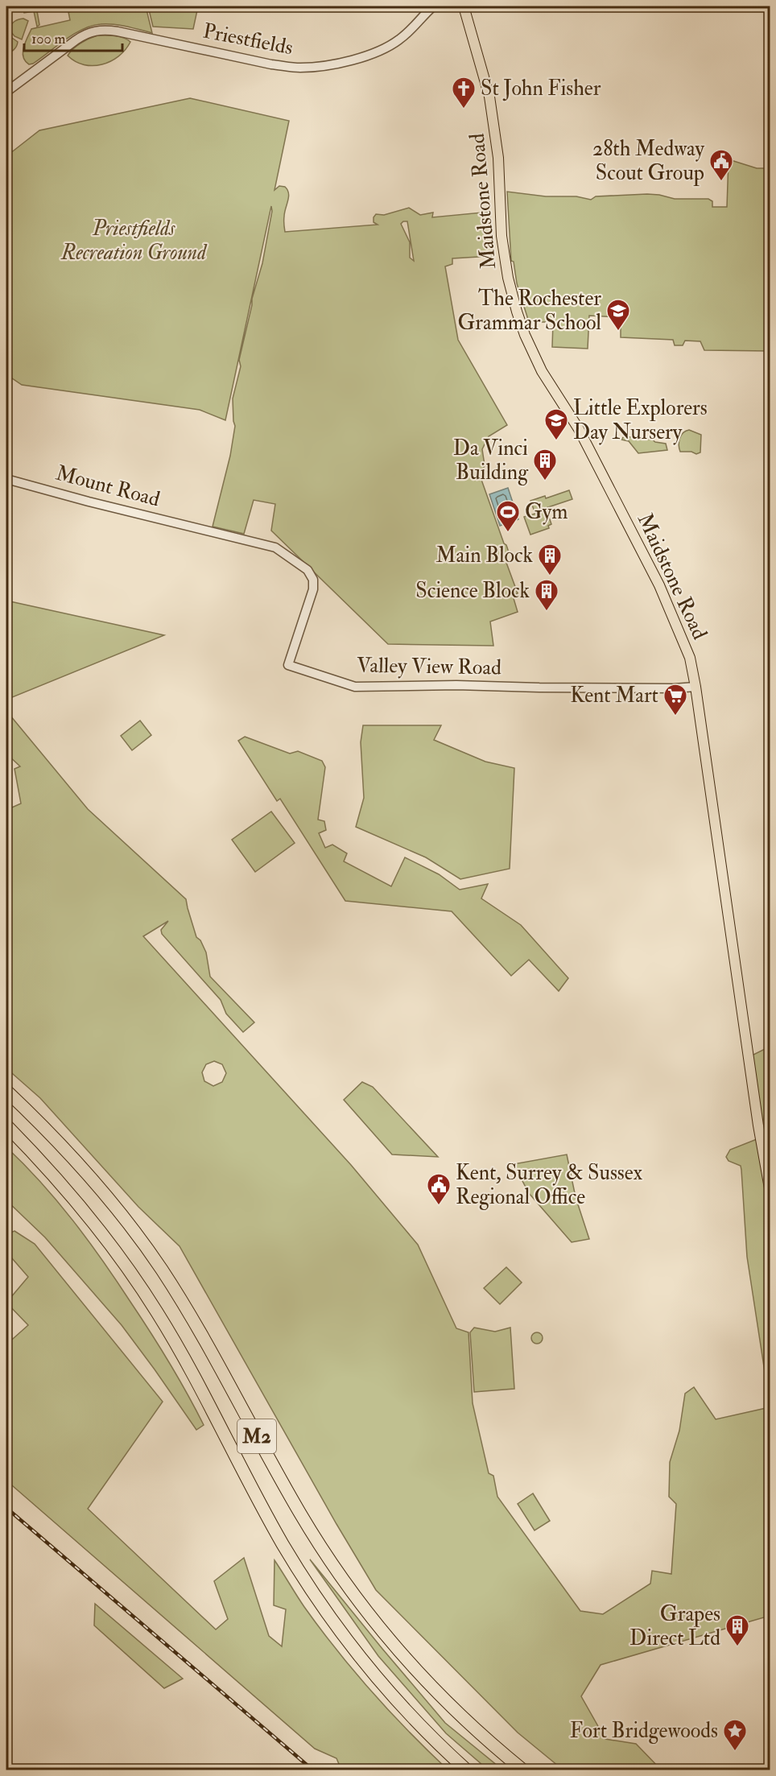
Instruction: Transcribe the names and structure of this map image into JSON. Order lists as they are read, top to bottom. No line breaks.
{"streets":{"highway":["M2"],"main road":["Maidstone Road"],"street":["Priestfields","Mount Road","Valley View Road"]},"crossings":[["Maidstone Road","Valley View Road"],["Mount Road","Valley View Road"]],"parks":["Priestfields Recreation Ground"],"places":{"church":["St John Fisher"],"public building":["28th Medway Scout Group","Kent, Surrey & Sussex Regional Office"],"school or university":["The Rochester Grammar School","Little Explorers Day Nursery"],"building":["Da Vinci Building","Main Block","Science Block","Grapes Direct Ltd"],"sports":["Gym"],"supermarket":["Kent Mart"],"place":["Fort Bridgewoods"]},"scale_bar":"100 m"}
